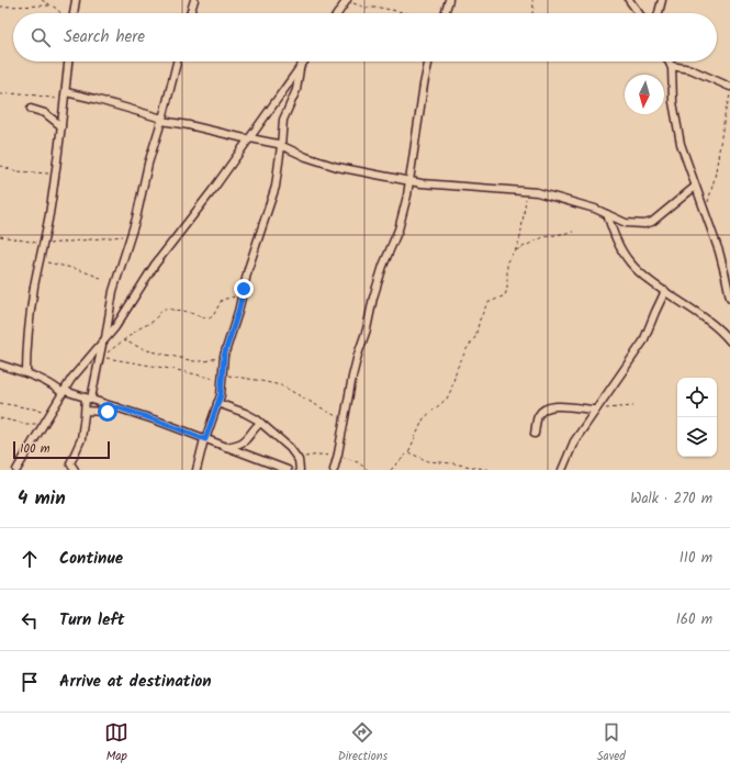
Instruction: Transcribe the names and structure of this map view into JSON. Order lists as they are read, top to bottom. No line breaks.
{"scale_bar":"100 m","north":"bottom","page":{"search":"Search here","scale":"100 m","heading":["4 min","Walk · 270 m"],"list":[["Continue","110 m"],["Turn left","160 m"],"Arrive at destination"],"nav":["Map","Directions","Saved"]}}
